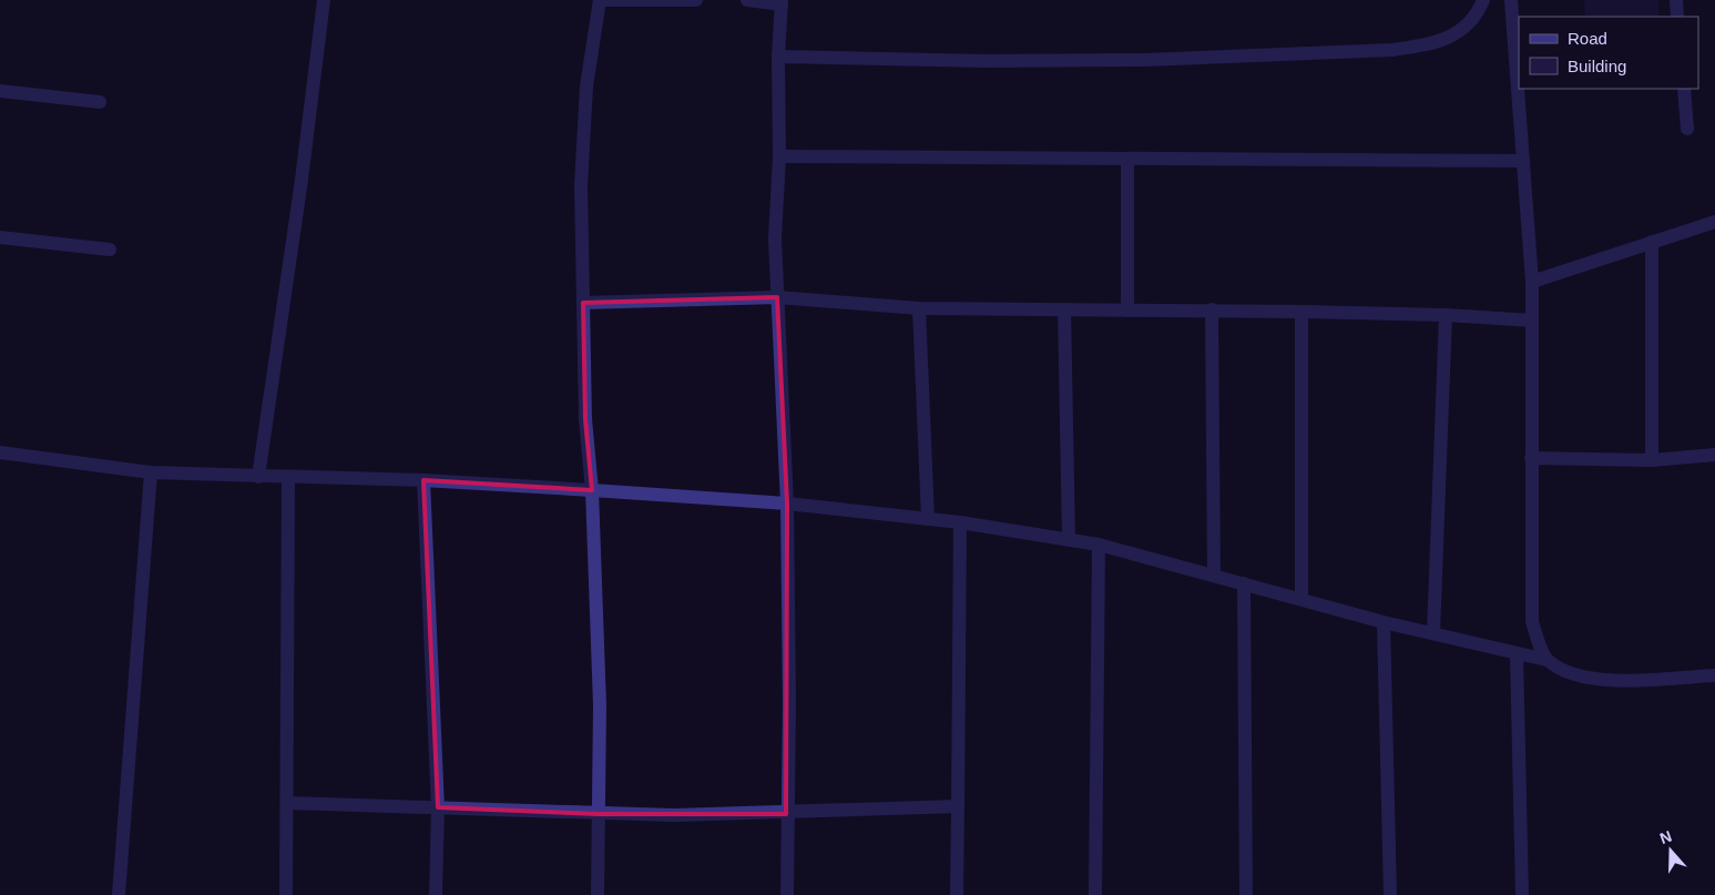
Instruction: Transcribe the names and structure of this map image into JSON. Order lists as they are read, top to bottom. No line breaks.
{"legend":["Road","Building"],"north":"top"}
